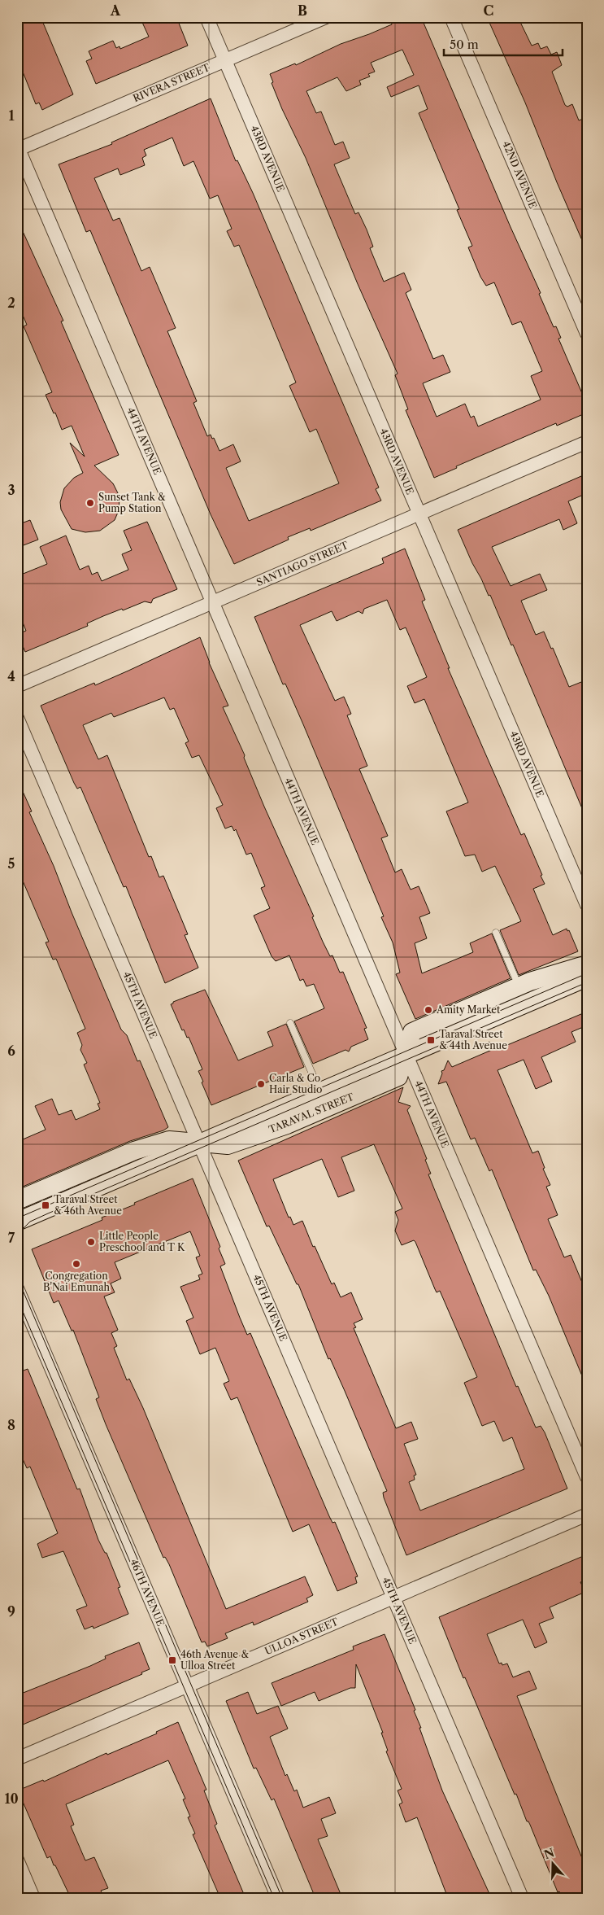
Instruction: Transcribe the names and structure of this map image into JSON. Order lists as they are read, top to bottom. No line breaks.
{"streets":{"street":["RIVERA STREET","43RD AVENUE","42ND AVENUE","44TH AVENUE","SANTIAGO STREET","45TH AVENUE","TARAVAL STREET","46TH AVENUE","ULLOA STREET"]},"crossings":[["RIVERA STREET","43RD AVENUE"],["RIVERA STREET","44TH AVENUE"],["43RD AVENUE","SANTIAGO STREET"],["44TH AVENUE","SANTIAGO STREET"],["44TH AVENUE","TARAVAL STREET"],["45TH AVENUE","TARAVAL STREET"],["45TH AVENUE","ULLOA STREET"],["46TH AVENUE","ULLOA STREET"]],"places":{"other":["Sunset Tank & Pump Station","Amity Market","Carla & Co Hair Studio","Little People Preschool and T K","Congregation B'Nai Emunah"],"transit":["Taraval Street & 44th Avenue","Taraval Street & 46th Avenue","46th Avenue & Ulloa Street"]},"scale_bar":"50 m","north":"top","grid":{"columns":["A","B","C"],"rows":["1","2","3","4","5","6","7","8","9","10"]}}
